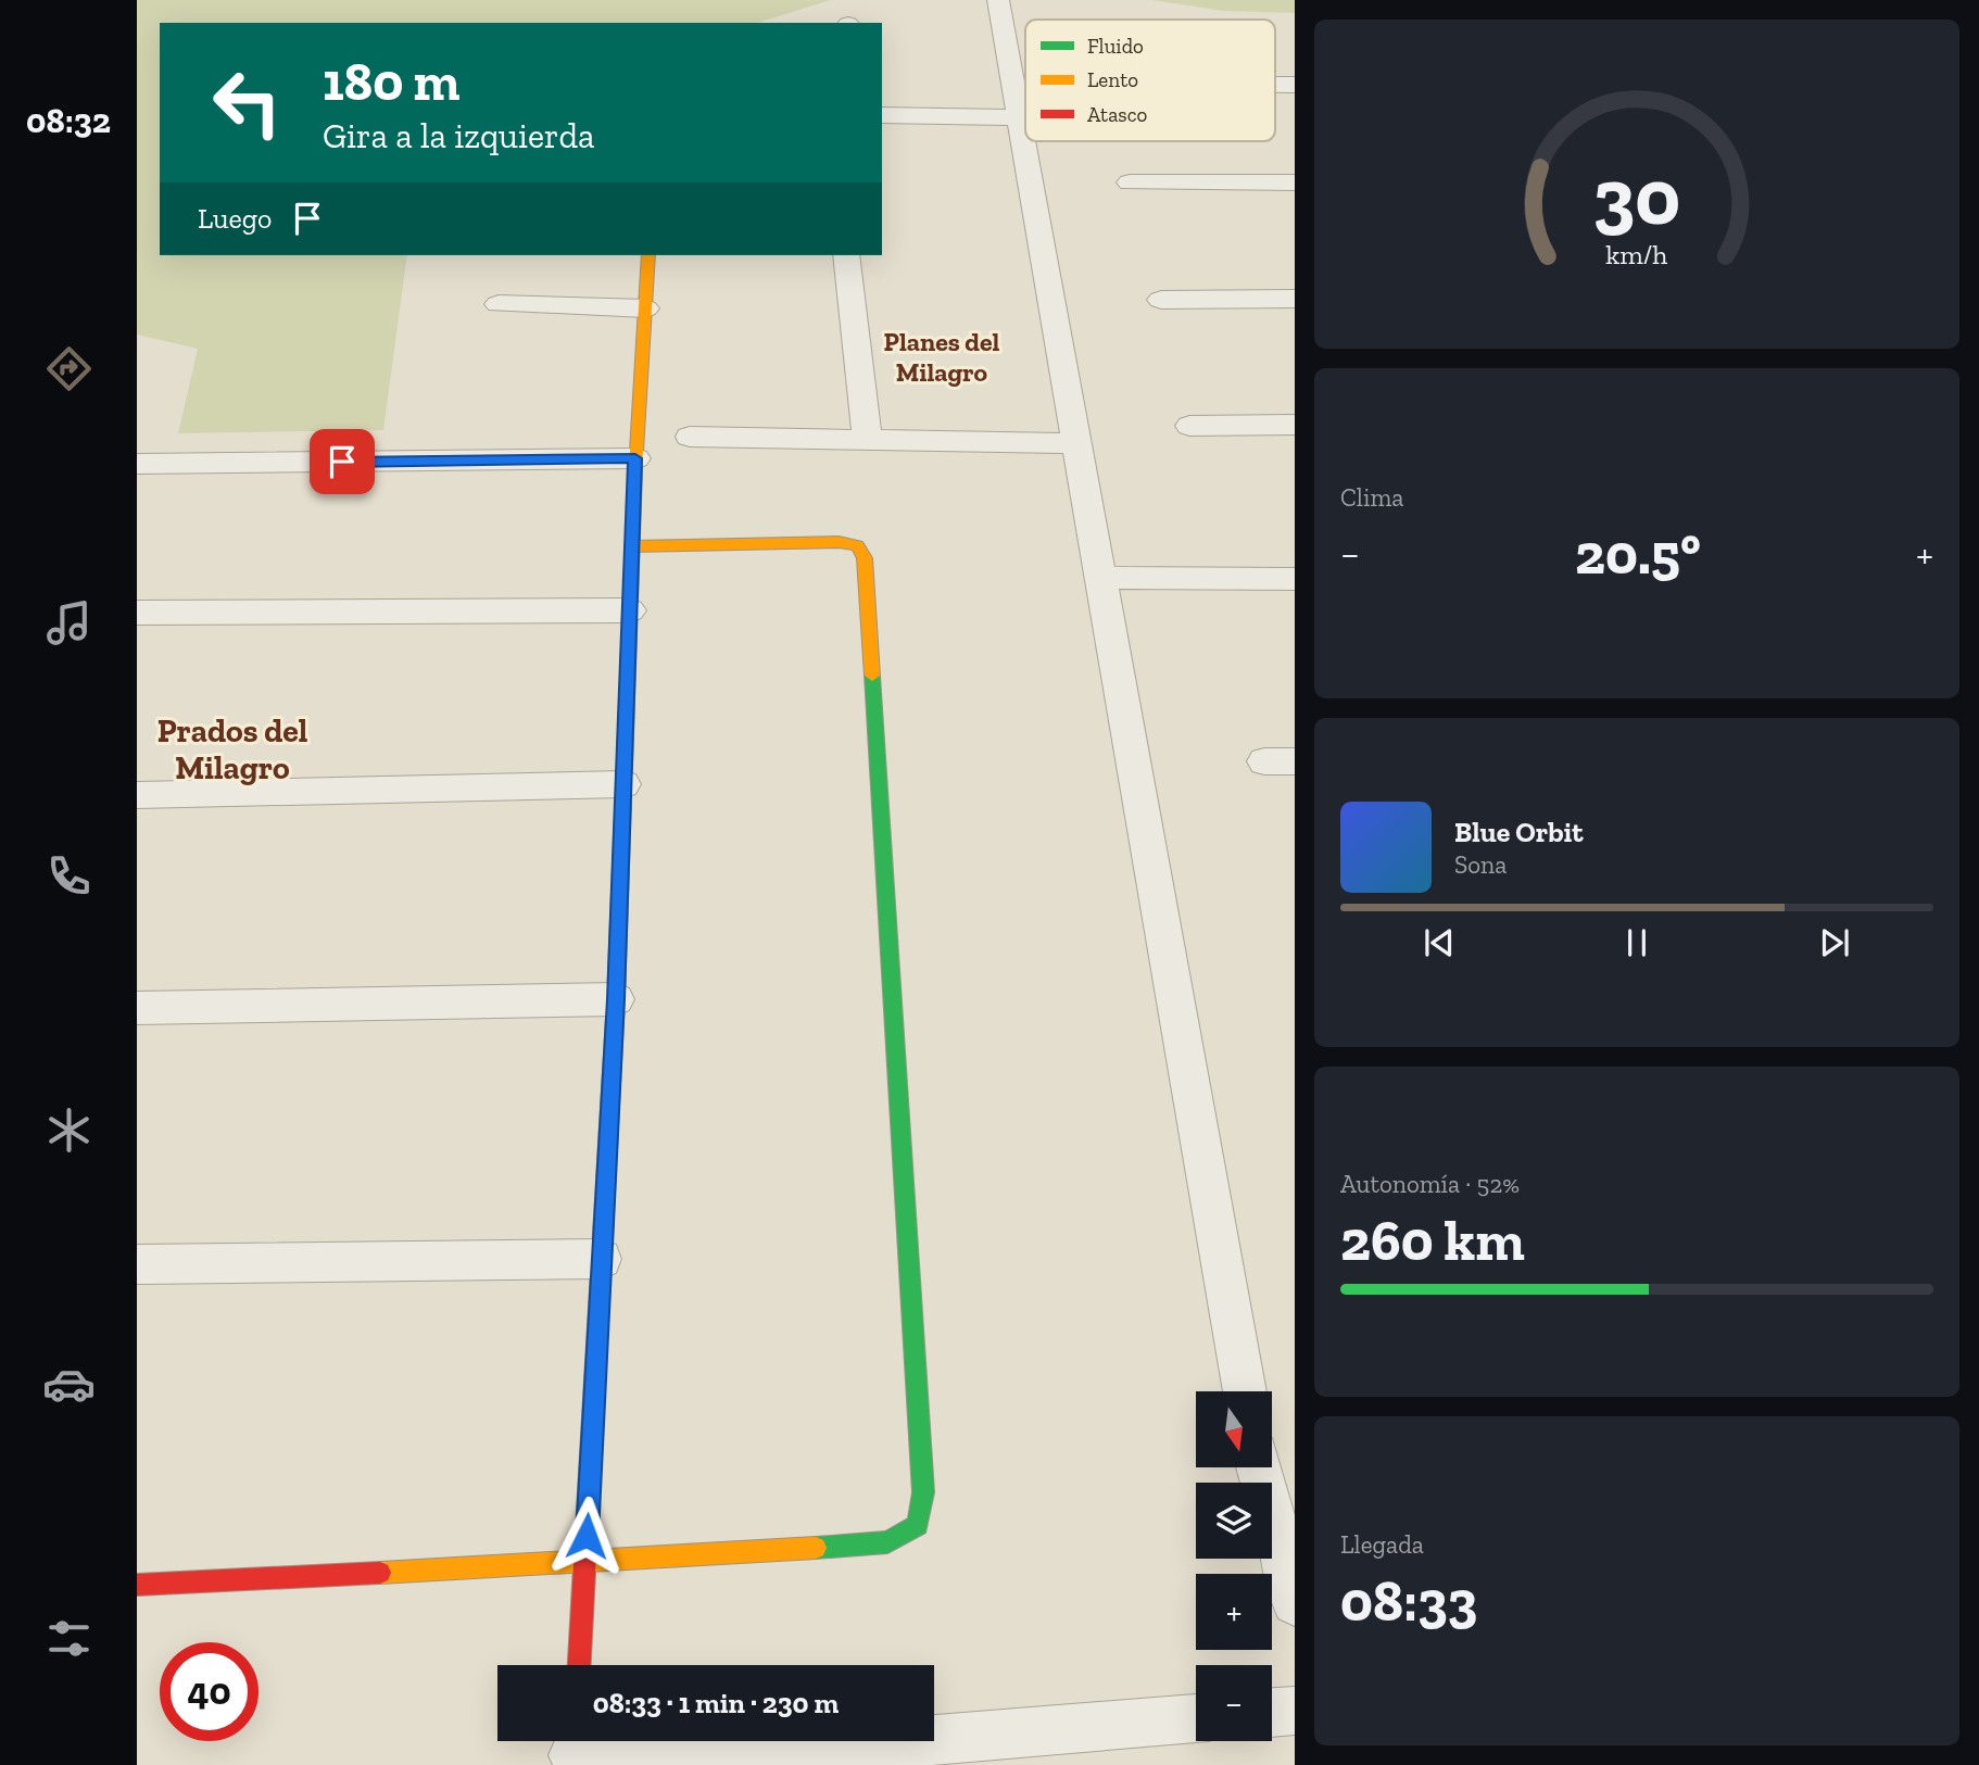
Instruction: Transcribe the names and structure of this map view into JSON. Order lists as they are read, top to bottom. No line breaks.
{"districts":["Planes del Milagro","Prados del Milagro"],"legend":["Fluido","Lento","Atasco"],"north":"bottom","page":{"tabs":"08:32","turn":["180 m","Gira a la izquierda"],"then":"Luego","tile":["Clima",["Autonomía · 52%","260 km"],["Llegada","08:33"]],"heat":["−","20.5°","+"],"song":["Blue Orbit","Sona"],"map_buttons":["+","−"],"limit":"40","trip":"08:33 · 1 min · 230 m","gauge":["30","km/h"]}}
